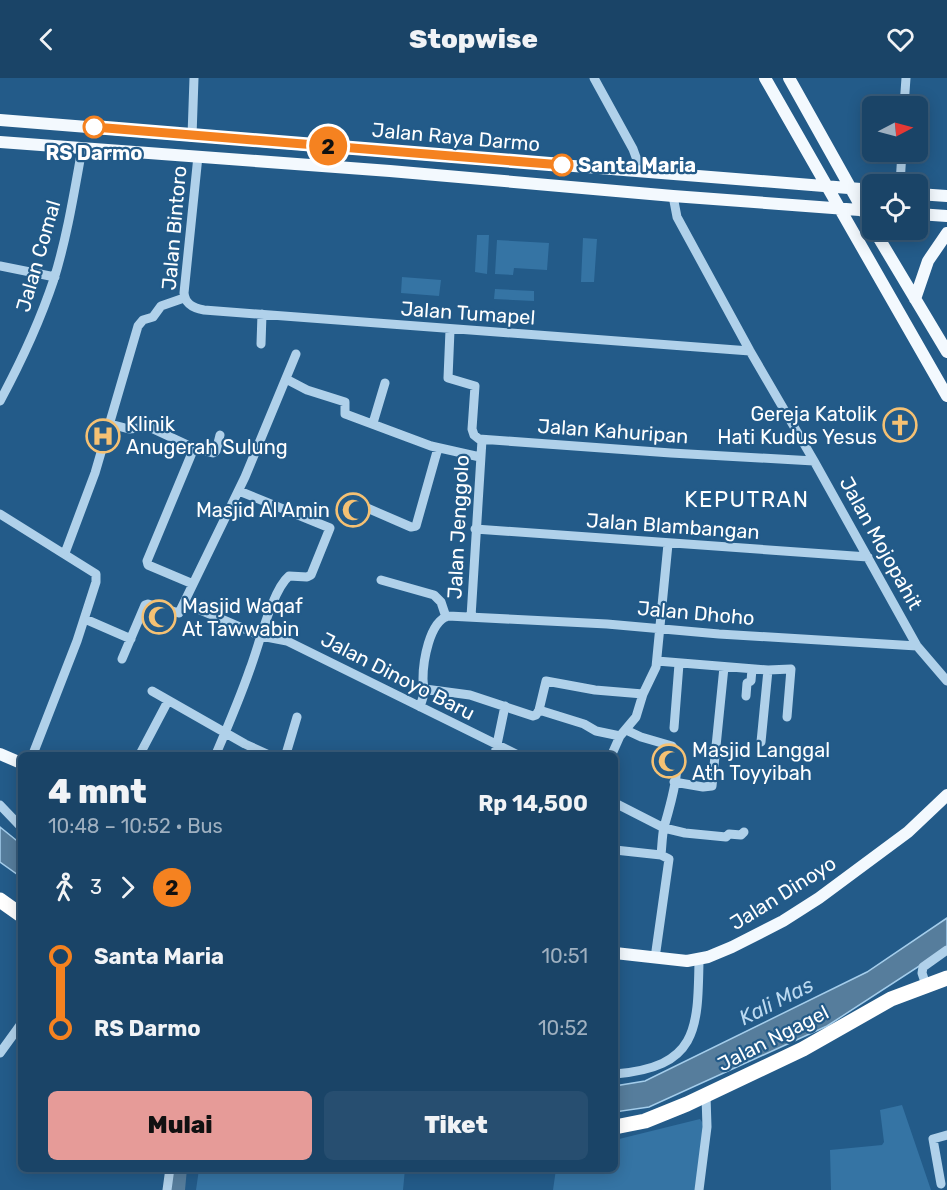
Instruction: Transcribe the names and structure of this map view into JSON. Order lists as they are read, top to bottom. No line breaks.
{"streets":{"highway":["Jalan Ngagel"],"main road":["Jalan Raya Darmo","Jalan Dinoyo"],"street":["Jalan Bintoro","Jalan Comal","Jalan Tumapel","Jalan Kahuripan","Jalan Blambangan","Jalan Jenggolo","Jalan Mojopahit","Jalan Dhoho","Jalan Dinoyo Baru"]},"crossings":[["Jalan Raya Darmo","Jalan Bintoro"],["Jalan Raya Darmo","Jalan Comal"],["Jalan Raya Darmo","Jalan Mojopahit"],["Jalan Bintoro","Jalan Tumapel"],["Jalan Tumapel","Jalan Mojopahit"],["Jalan Kahuripan","Jalan Jenggolo"],["Jalan Kahuripan","Jalan Mojopahit"],["Jalan Blambangan","Jalan Jenggolo"],["Jalan Blambangan","Jalan Mojopahit"],["Jalan Jenggolo","Jalan Dhoho"],["Jalan Mojopahit","Jalan Dhoho"]],"districts":["KEPUTRAN"],"water":["Kali Mas"],"places":{"other":["RS Darmo","Santa Maria"],"church":["Gereja Katolik Hati Kudus Yesus"],"hospital":["Klinik Anugerah Sulung"],"mosque":["Masjid Al Amin","Masjid Waqaf At Tawwabin","Masjid Langgal Ath Toyyibah"]},"lines":["bus line 2"],"north":"right","page":{"header":"Stopwise","on_map":"2","heading":["4 mnt","10:48 – 10:52 · Bus","Rp 14,500"],"legs":["3","2"],"list":[{"name":"Santa Maria","value":"10:51"},{"name":"RS Darmo","value":"10:52"}],"buttons":["Mulai","Tiket"]}}
